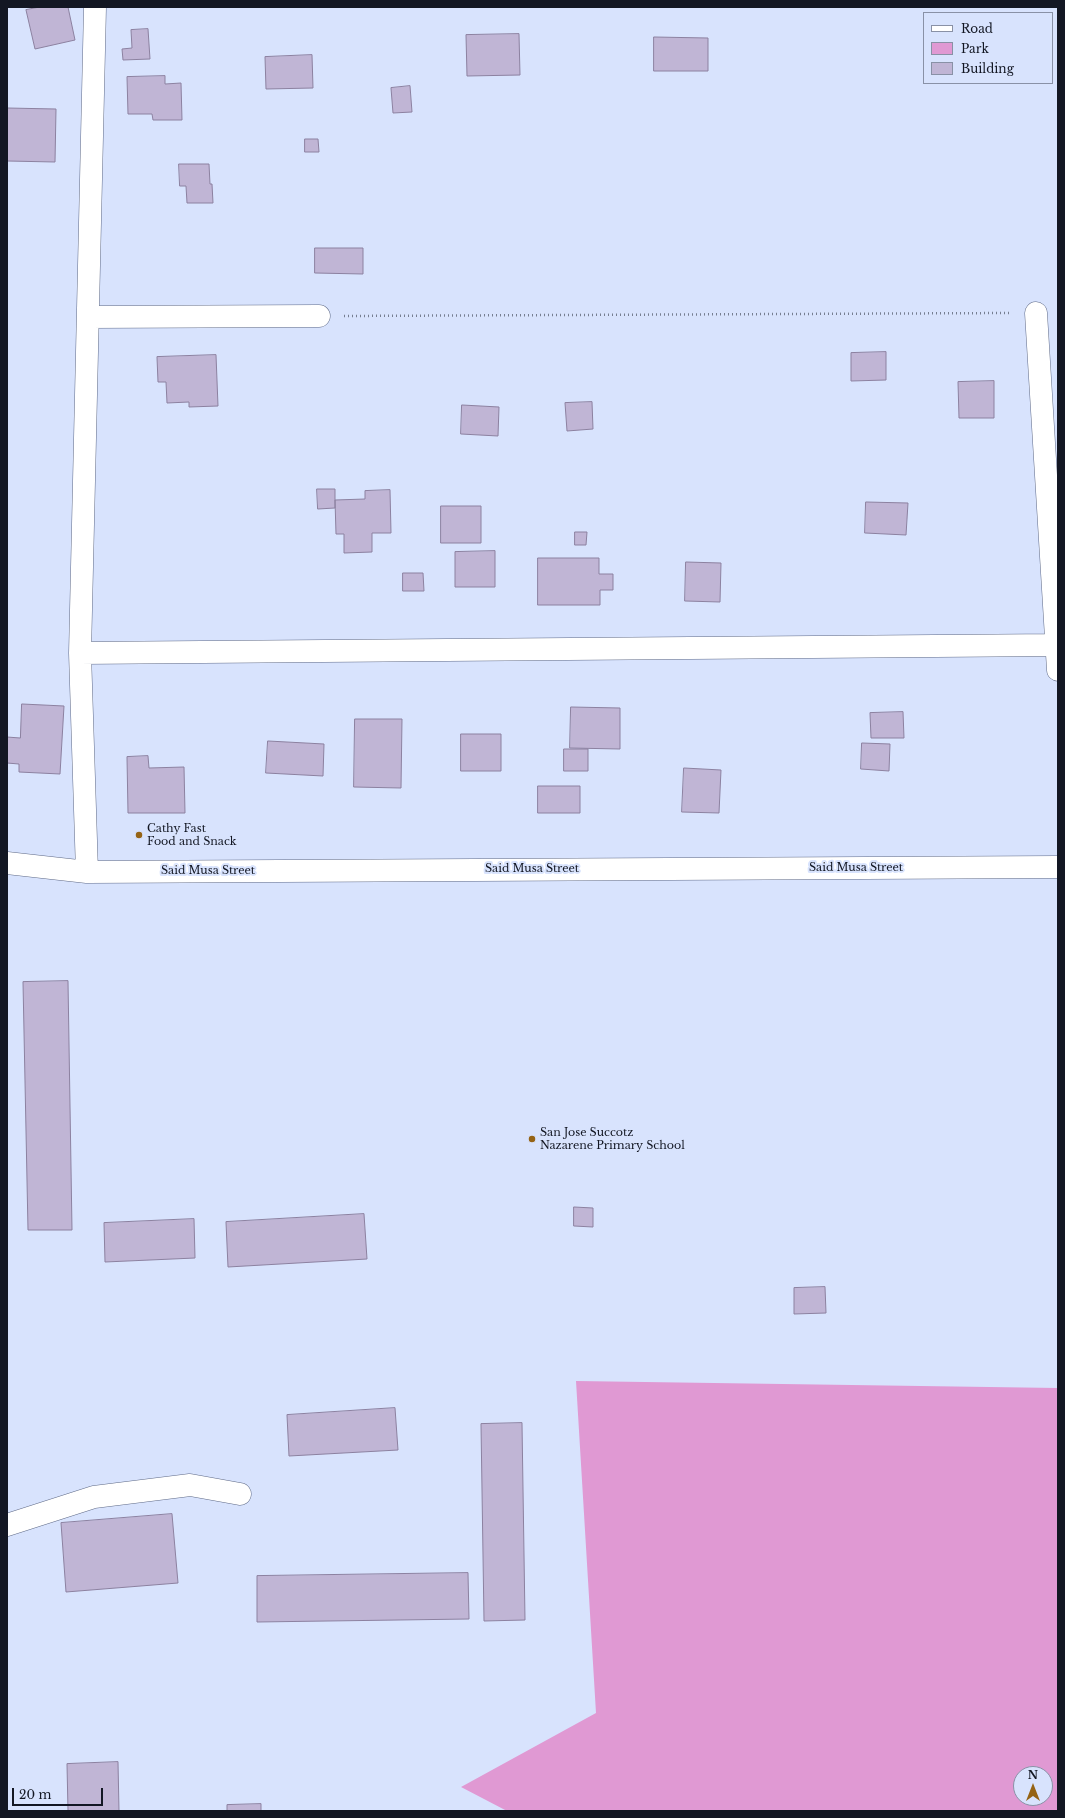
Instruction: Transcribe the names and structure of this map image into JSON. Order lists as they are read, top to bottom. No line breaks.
{"streets":{"street":["Said Musa Street"]},"places":["Cathy Fast Food and Snack","San Jose Succotz Nazarene Primary School"],"legend":["Road","Park","Building"],"scale_bar":"20 m","north":"top"}
